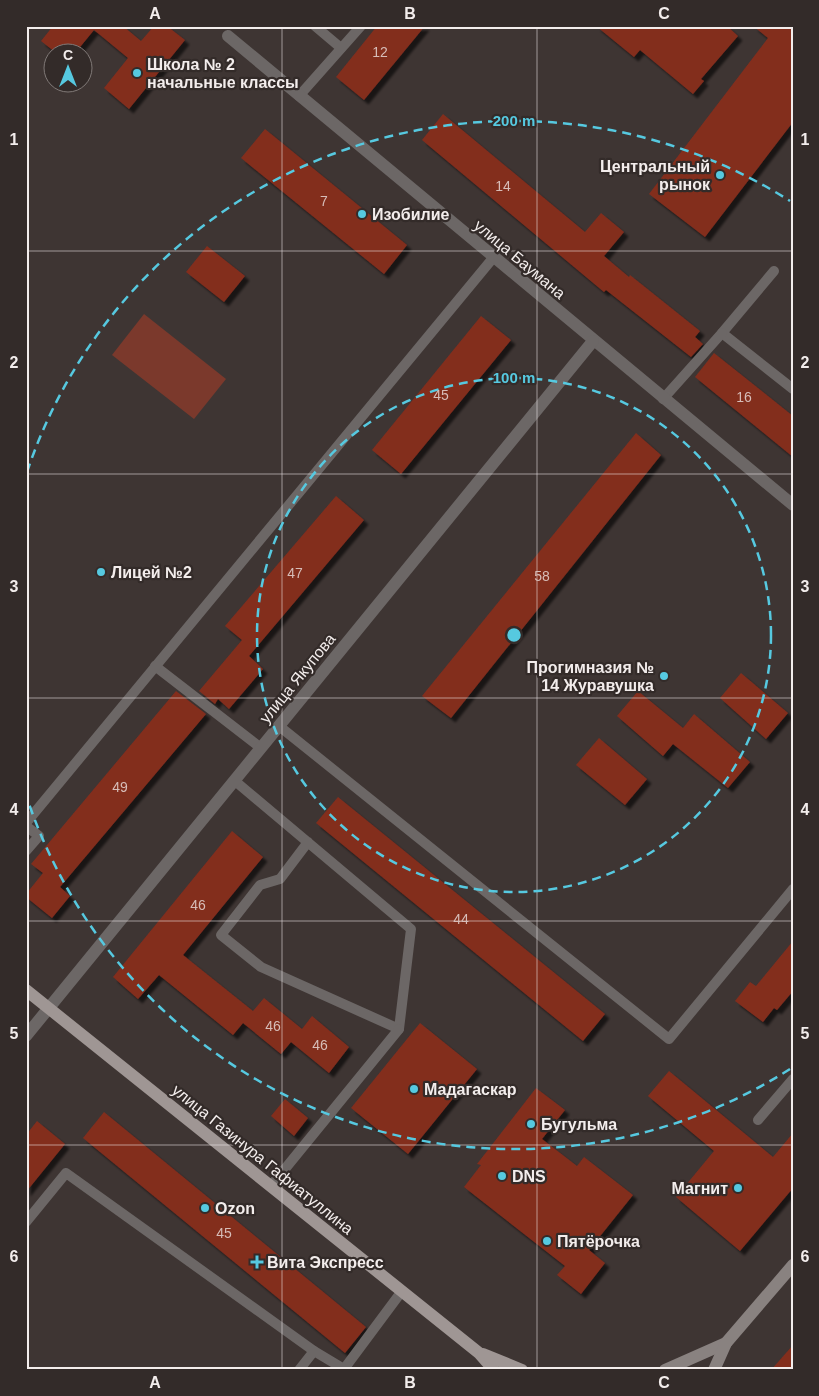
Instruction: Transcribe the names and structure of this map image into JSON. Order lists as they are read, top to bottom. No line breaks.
{"streets":{"main road":["улица Газинура Гафиатуллина"],"street":["улица Баумана","улица Якупова"]},"crossings":[["улица Баумана","улица Якупова"],["улица Якупова","улица Газинура Гафиатуллина"]],"places":{"other":["Школа № 2 начальные классы","Центральный рынок","Изобилие","Лицей №2","Прогимназия № 14 Журавушка","Мадагаскар","Бугульма","DNS","Магнит","Ozon","Пятёрочка"],"health":["Вита Экспресс"]},"house_numbers":["12","14","7","45","16","47","58","49","46","44","46","46","45"],"north":"top","grid":{"columns":["A","B","C"],"rows":["1","2","3","4","5","6"]},"rings":["200 m","100 m"]}
